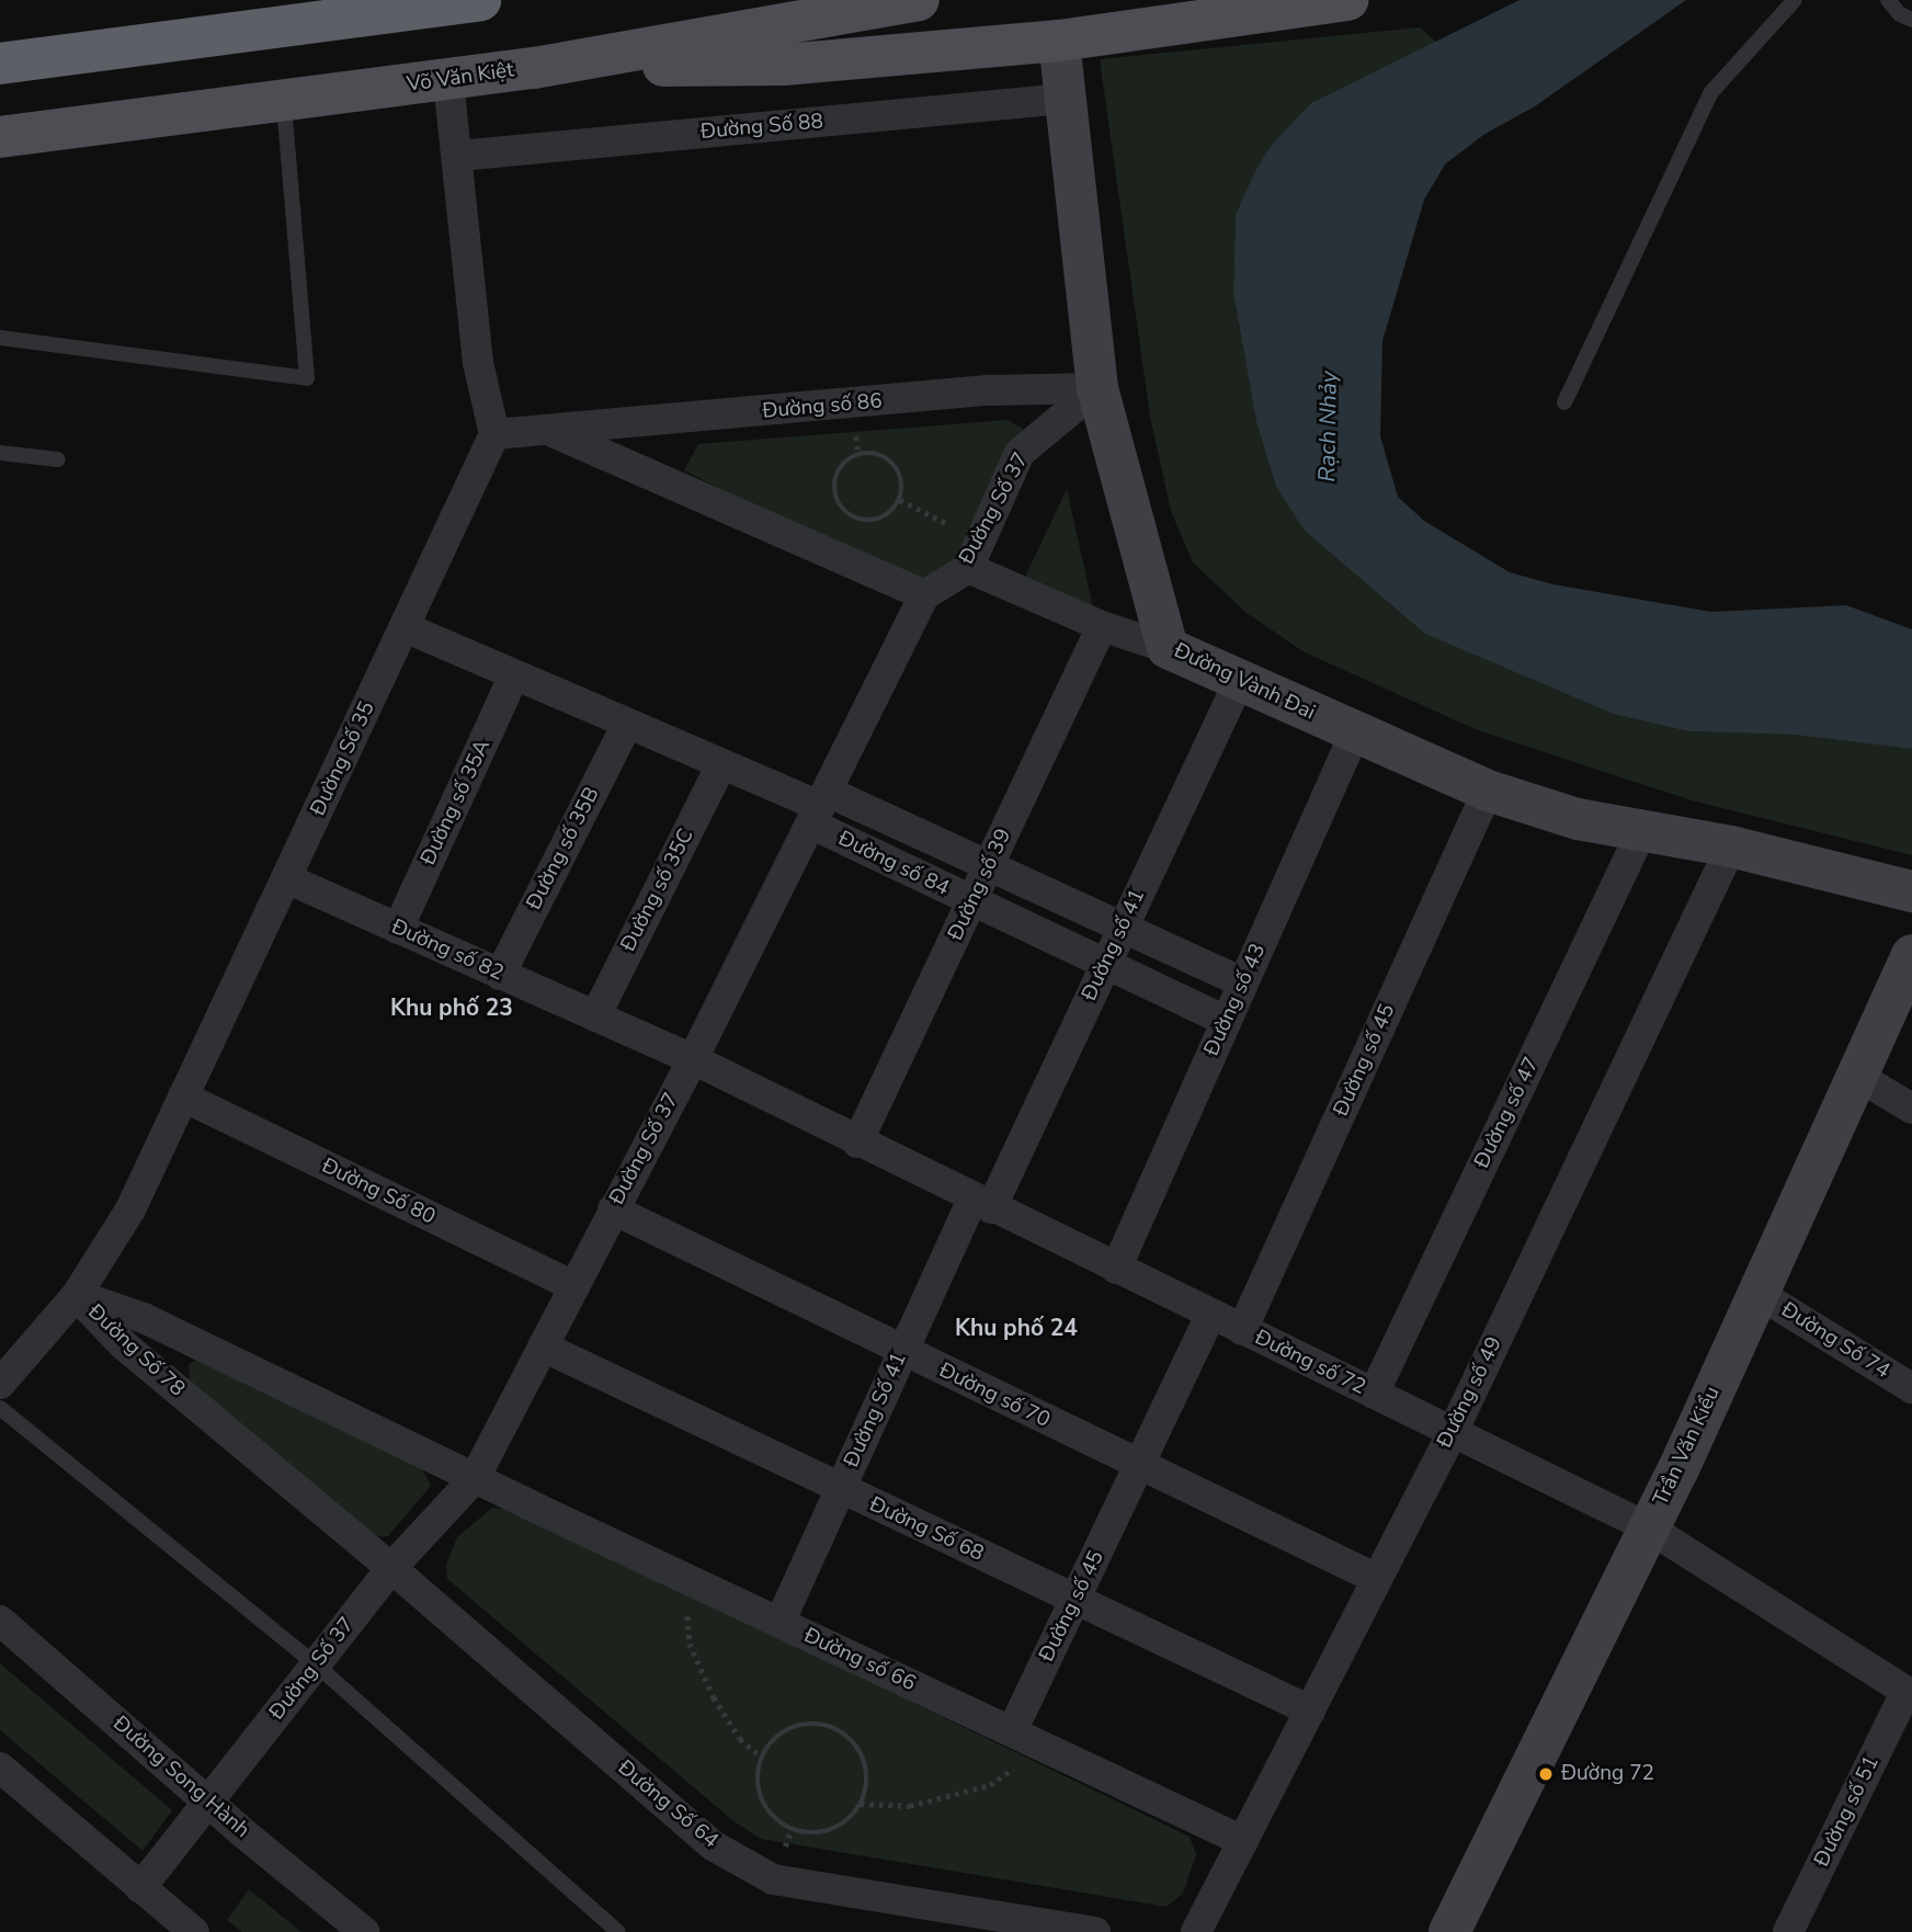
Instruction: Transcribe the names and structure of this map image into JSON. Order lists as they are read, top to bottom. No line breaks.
{"streets":{"main road":["Võ Văn Kiệt"],"street":["Đường Số 88","Đường số 86","Đường Số 37","Đường Vành Đai","Đường Số 35","Đường số 35A","Đường số 35B","Đường số 84","Đường số 39","Đường số 35C","Đường số 41","Đường số 82","Đường số 43","Đường số 45","Đường số 47","Đường Số 80","Đường Số 74","Đường Số 78","Đường số 72","Đường số 49","Đường số 70","Đường Số 41","Trần Văn Kiểu","Đường Số 68","Đường số 66","Đường Song Hành","Đường Số 64","Đường số 51"]},"crossings":[["Đường Số 88","Đường Vành Đai"],["Đường số 86","Đường Số 37"],["Đường số 86","Đường Vành Đai"],["Đường số 86","Đường Số 35"],["Đường Số 37","Đường Vành Đai"],["Đường Số 37","Đường số 84"],["Đường Số 37","Đường số 82"],["Đường Số 37","Đường Số 80"],["Đường Số 37","Đường Số 78"],["Đường Số 37","Đường số 72"],["Đường Số 37","Đường số 70"],["Đường Số 37","Đường Số 68"],["Đường Số 37","Đường số 66"],["Đường Số 37","Đường Song Hành"],["Đường Số 37","Đường Số 64"],["Đường Vành Đai","Đường số 41"],["Đường Vành Đai","Đường số 43"],["Đường Vành Đai","Đường số 45"],["Đường Vành Đai","Đường số 47"],["Đường Vành Đai","Đường số 49"],["Đường Số 35","Đường số 84"],["Đường Số 35","Đường số 82"],["Đường Số 35","Đường Số 80"],["Đường Số 35","Đường Số 78"],["Đường số 35A","Đường số 84"],["Đường số 35A","Đường số 82"],["Đường số 35B","Đường số 84"],["Đường số 35B","Đường số 82"],["Đường số 84","Đường số 39"],["Đường số 84","Đường số 35C"],["Đường số 84","Đường số 41"],["Đường số 84","Đường số 43"],["Đường số 39","Đường số 72"],["Đường số 35C","Đường số 82"],["Đường số 41","Đường số 72"],["Đường số 41","Đường Số 41"],["Đường số 82","Đường số 72"],["Đường số 43","Đường số 72"],["Đường số 45","Đường số 72"],["Đường số 45","Đường số 70"],["Đường số 45","Đường Số 68"],["Đường số 45","Đường số 66"],["Đường số 47","Đường số 72"],["Đường Số 74","Trần Văn Kiểu"],["Đường Số 78","Đường số 66"],["Đường Số 78","Đường Số 64"],["Đường số 72","Đường số 49"],["Đường số 72","Đường Số 41"],["Đường số 72","Trần Văn Kiểu"],["Đường số 72","Đường số 51"],["Đường số 49","Đường số 70"],["Đường số 49","Đường Số 68"],["Đường số 49","Đường số 66"],["Đường số 70","Đường Số 41"],["Đường Số 41","Đường Số 68"],["Đường Số 41","Đường số 66"]],"districts":["Khu phố 23","Khu phố 24"],"water":["Rạch Nhảy"],"places":["Đường 72"]}
